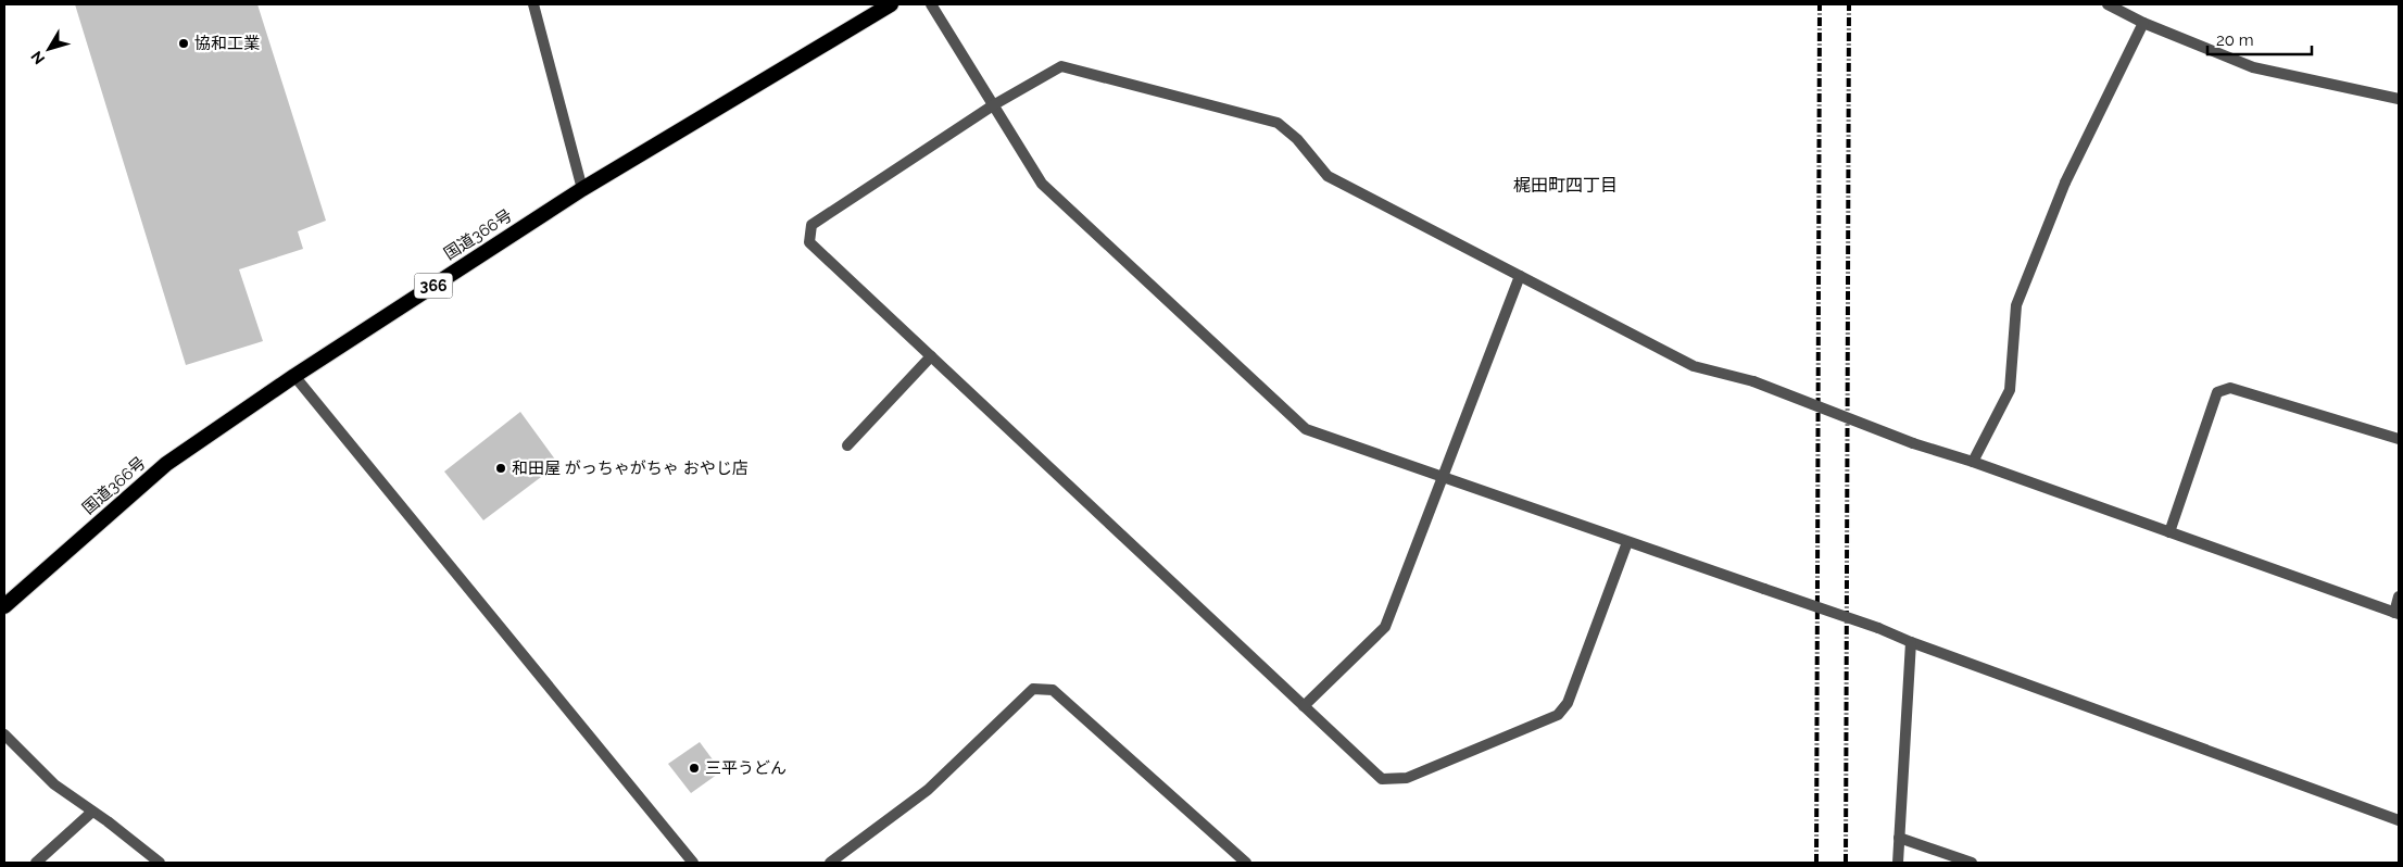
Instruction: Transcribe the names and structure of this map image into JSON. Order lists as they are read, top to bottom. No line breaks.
{"streets":{"highway":["国道366号","366"]},"districts":["梶田町四丁目"],"places":["協和工業","和田屋 がっちゃがちゃ おやじ店","三平うどん"],"scale_bar":"20 m","north":"bottom left"}
